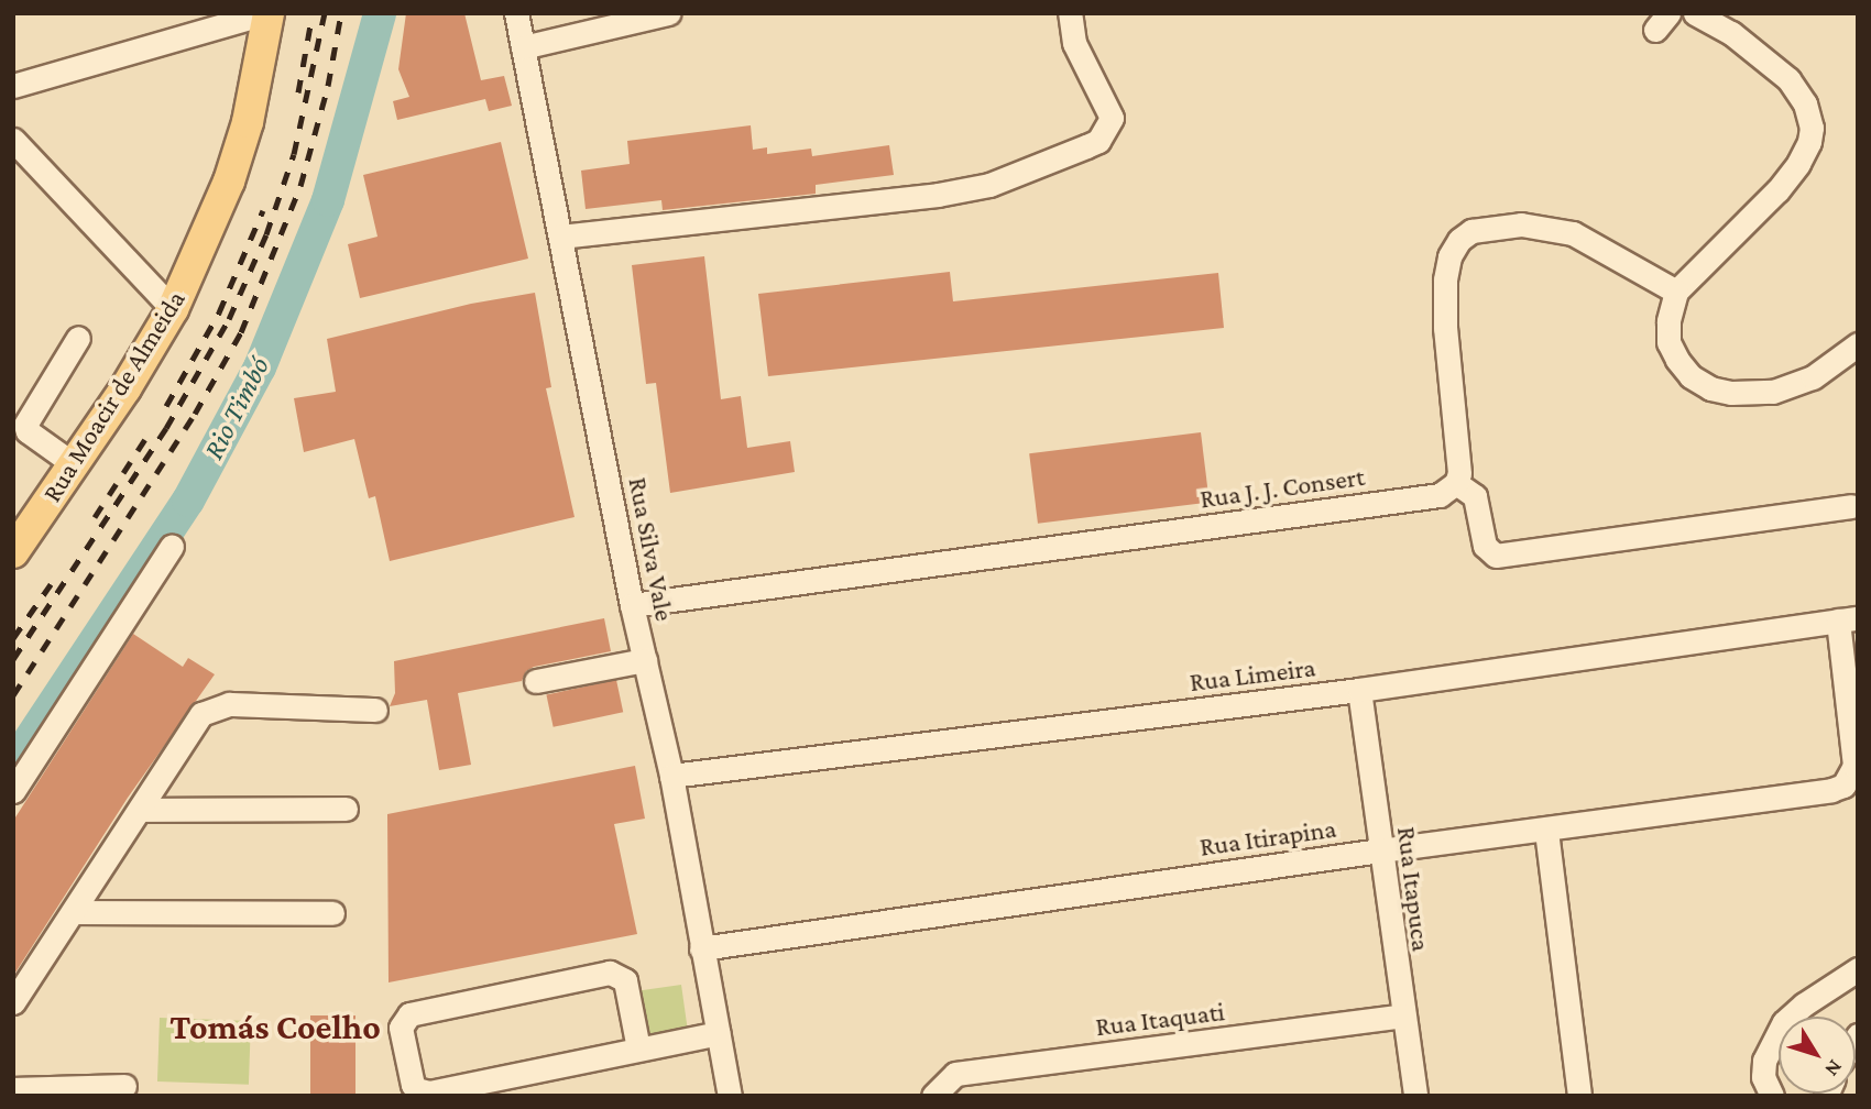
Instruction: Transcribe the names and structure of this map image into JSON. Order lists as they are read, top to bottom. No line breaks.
{"streets":{"main road":["Rua Moacir de Almeida"],"street":["Rua J. J. Consert","Rua Silva Vale","Rua Limeira","Rua Itirapina","Rua Itapuca","Rua Itaquati"]},"crossings":[["Rua J. J. Consert","Rua Silva Vale"],["Rua Silva Vale","Rua Limeira"],["Rua Silva Vale","Rua Itirapina"],["Rua Limeira","Rua Itirapina"],["Rua Limeira","Rua Itapuca"],["Rua Itirapina","Rua Itapuca"],["Rua Itapuca","Rua Itaquati"]],"districts":["Tomás Coelho"],"water":["Rio Timbó"],"north":"bottom right"}
